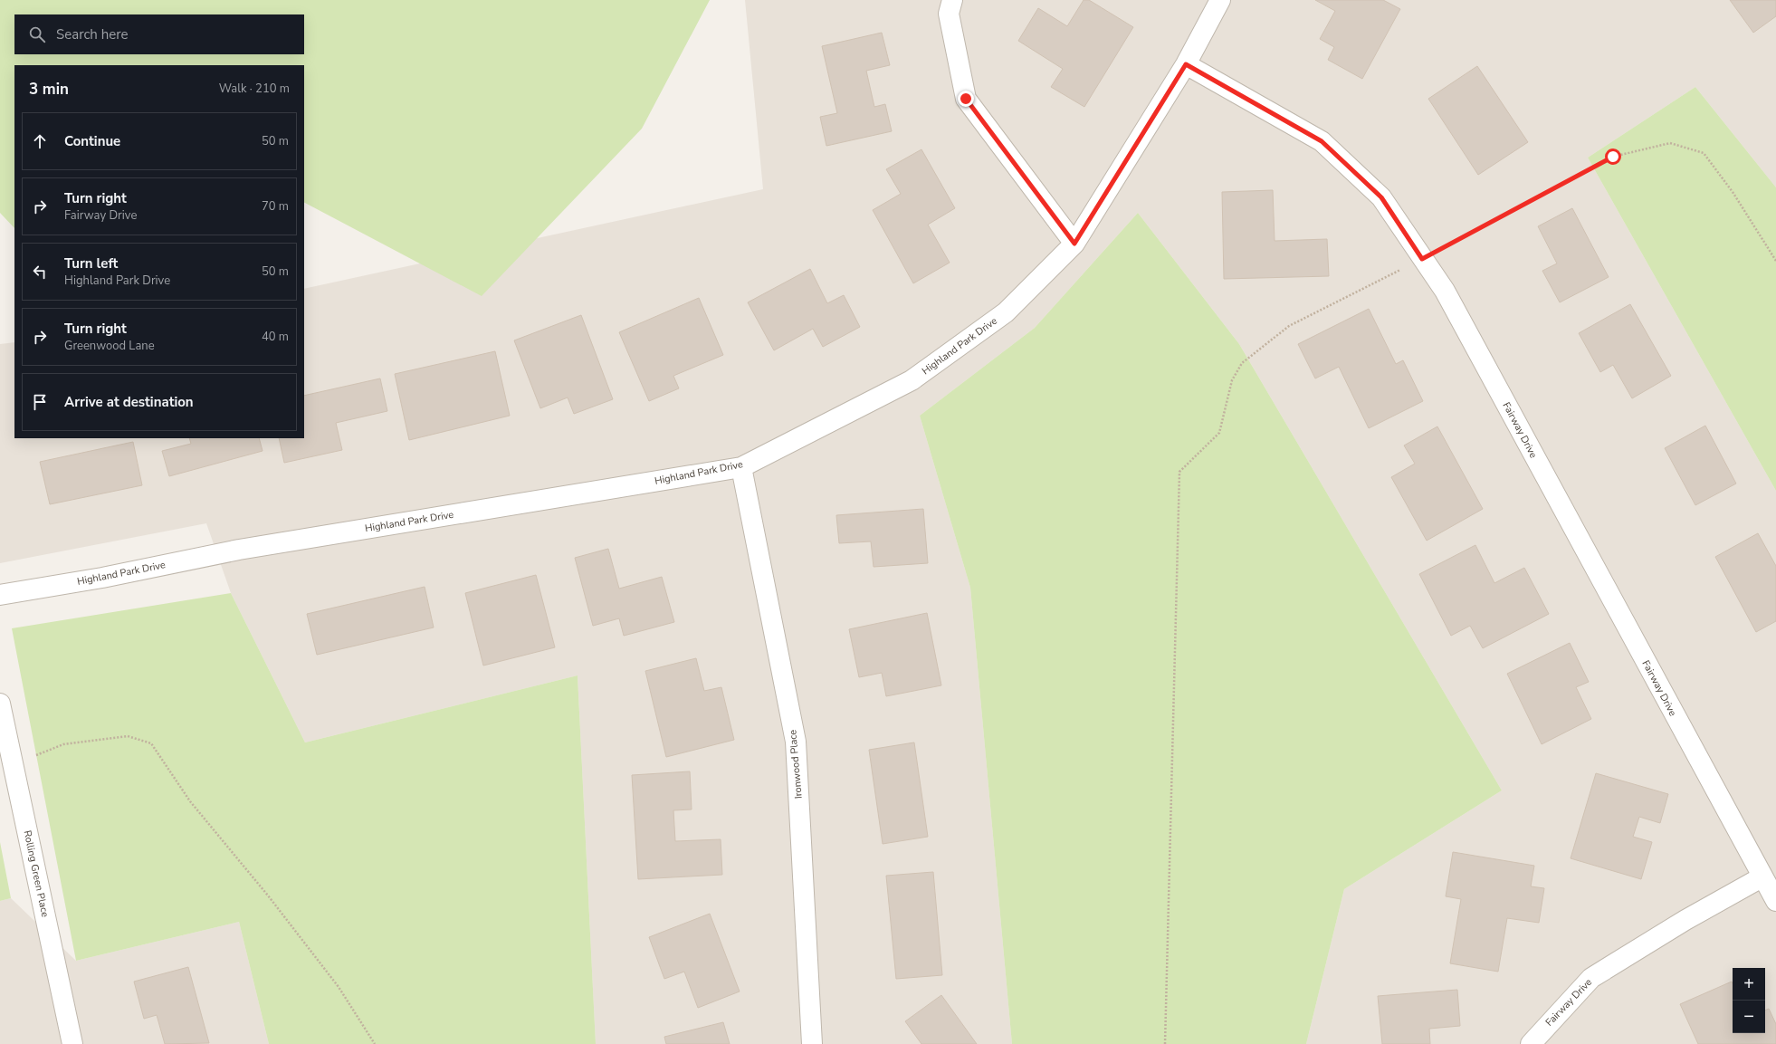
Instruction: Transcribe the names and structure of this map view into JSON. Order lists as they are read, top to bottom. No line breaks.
{"streets":{"street":["Highland Park Drive","Fairway Drive","Ironwood Place","Rolling Green Place"]},"crossings":[["Highland Park Drive","Fairway Drive"],["Highland Park Drive","Ironwood Place"]],"page":{"search":"Search here","heading":["3 min","Walk · 210 m"],"list":[["Continue","50 m"],["Turn right","Fairway Drive","70 m"],["Turn left","Highland Park Drive","50 m"],["Turn right","Greenwood Lane","40 m"],"Arrive at destination"],"map_buttons":["+","−"]}}
